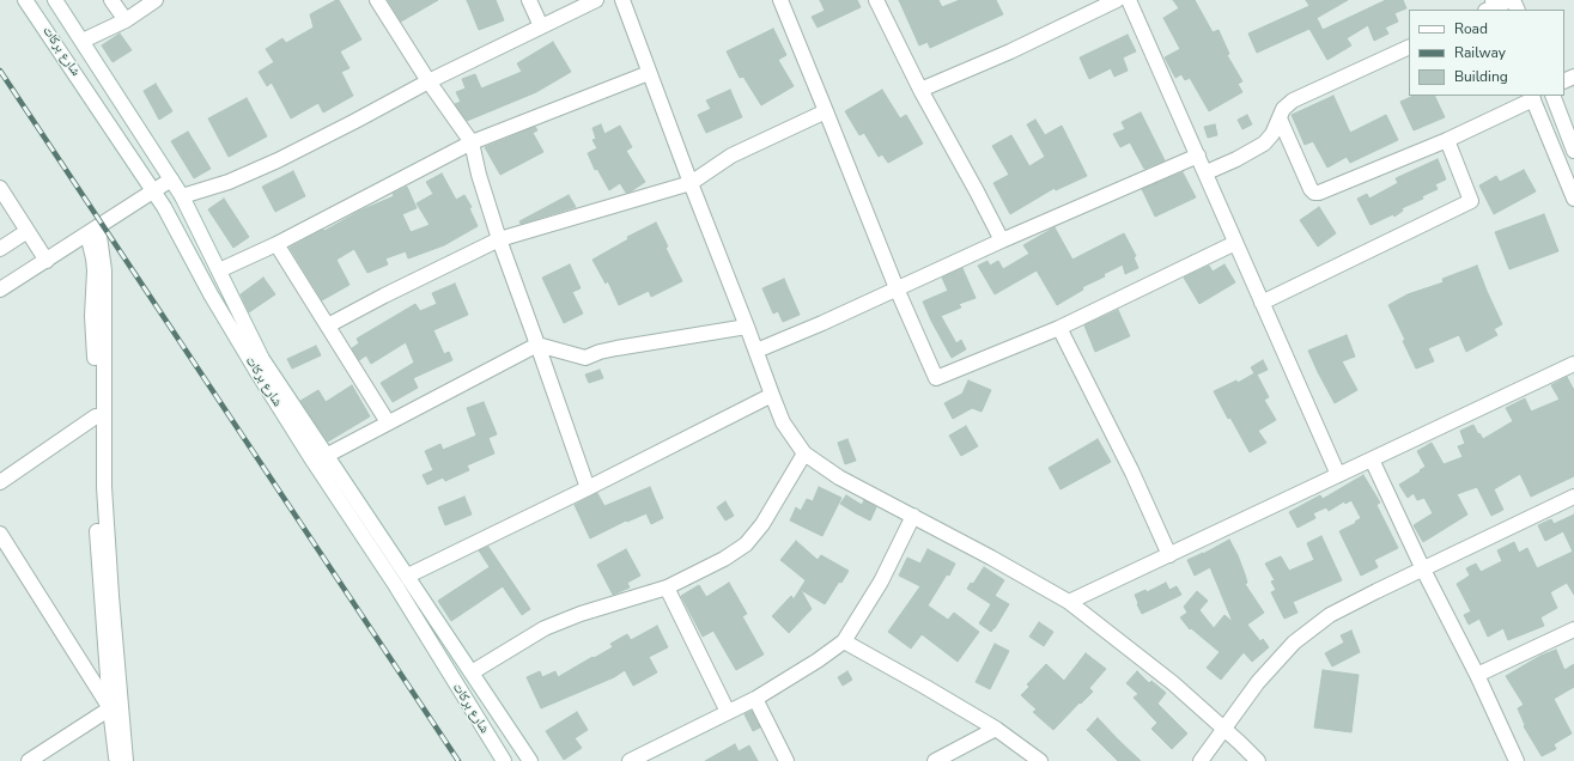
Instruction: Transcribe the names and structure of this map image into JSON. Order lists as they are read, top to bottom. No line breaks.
{"streets":{"street":["شارع بركات"]},"legend":["Road","Railway","Building"]}
